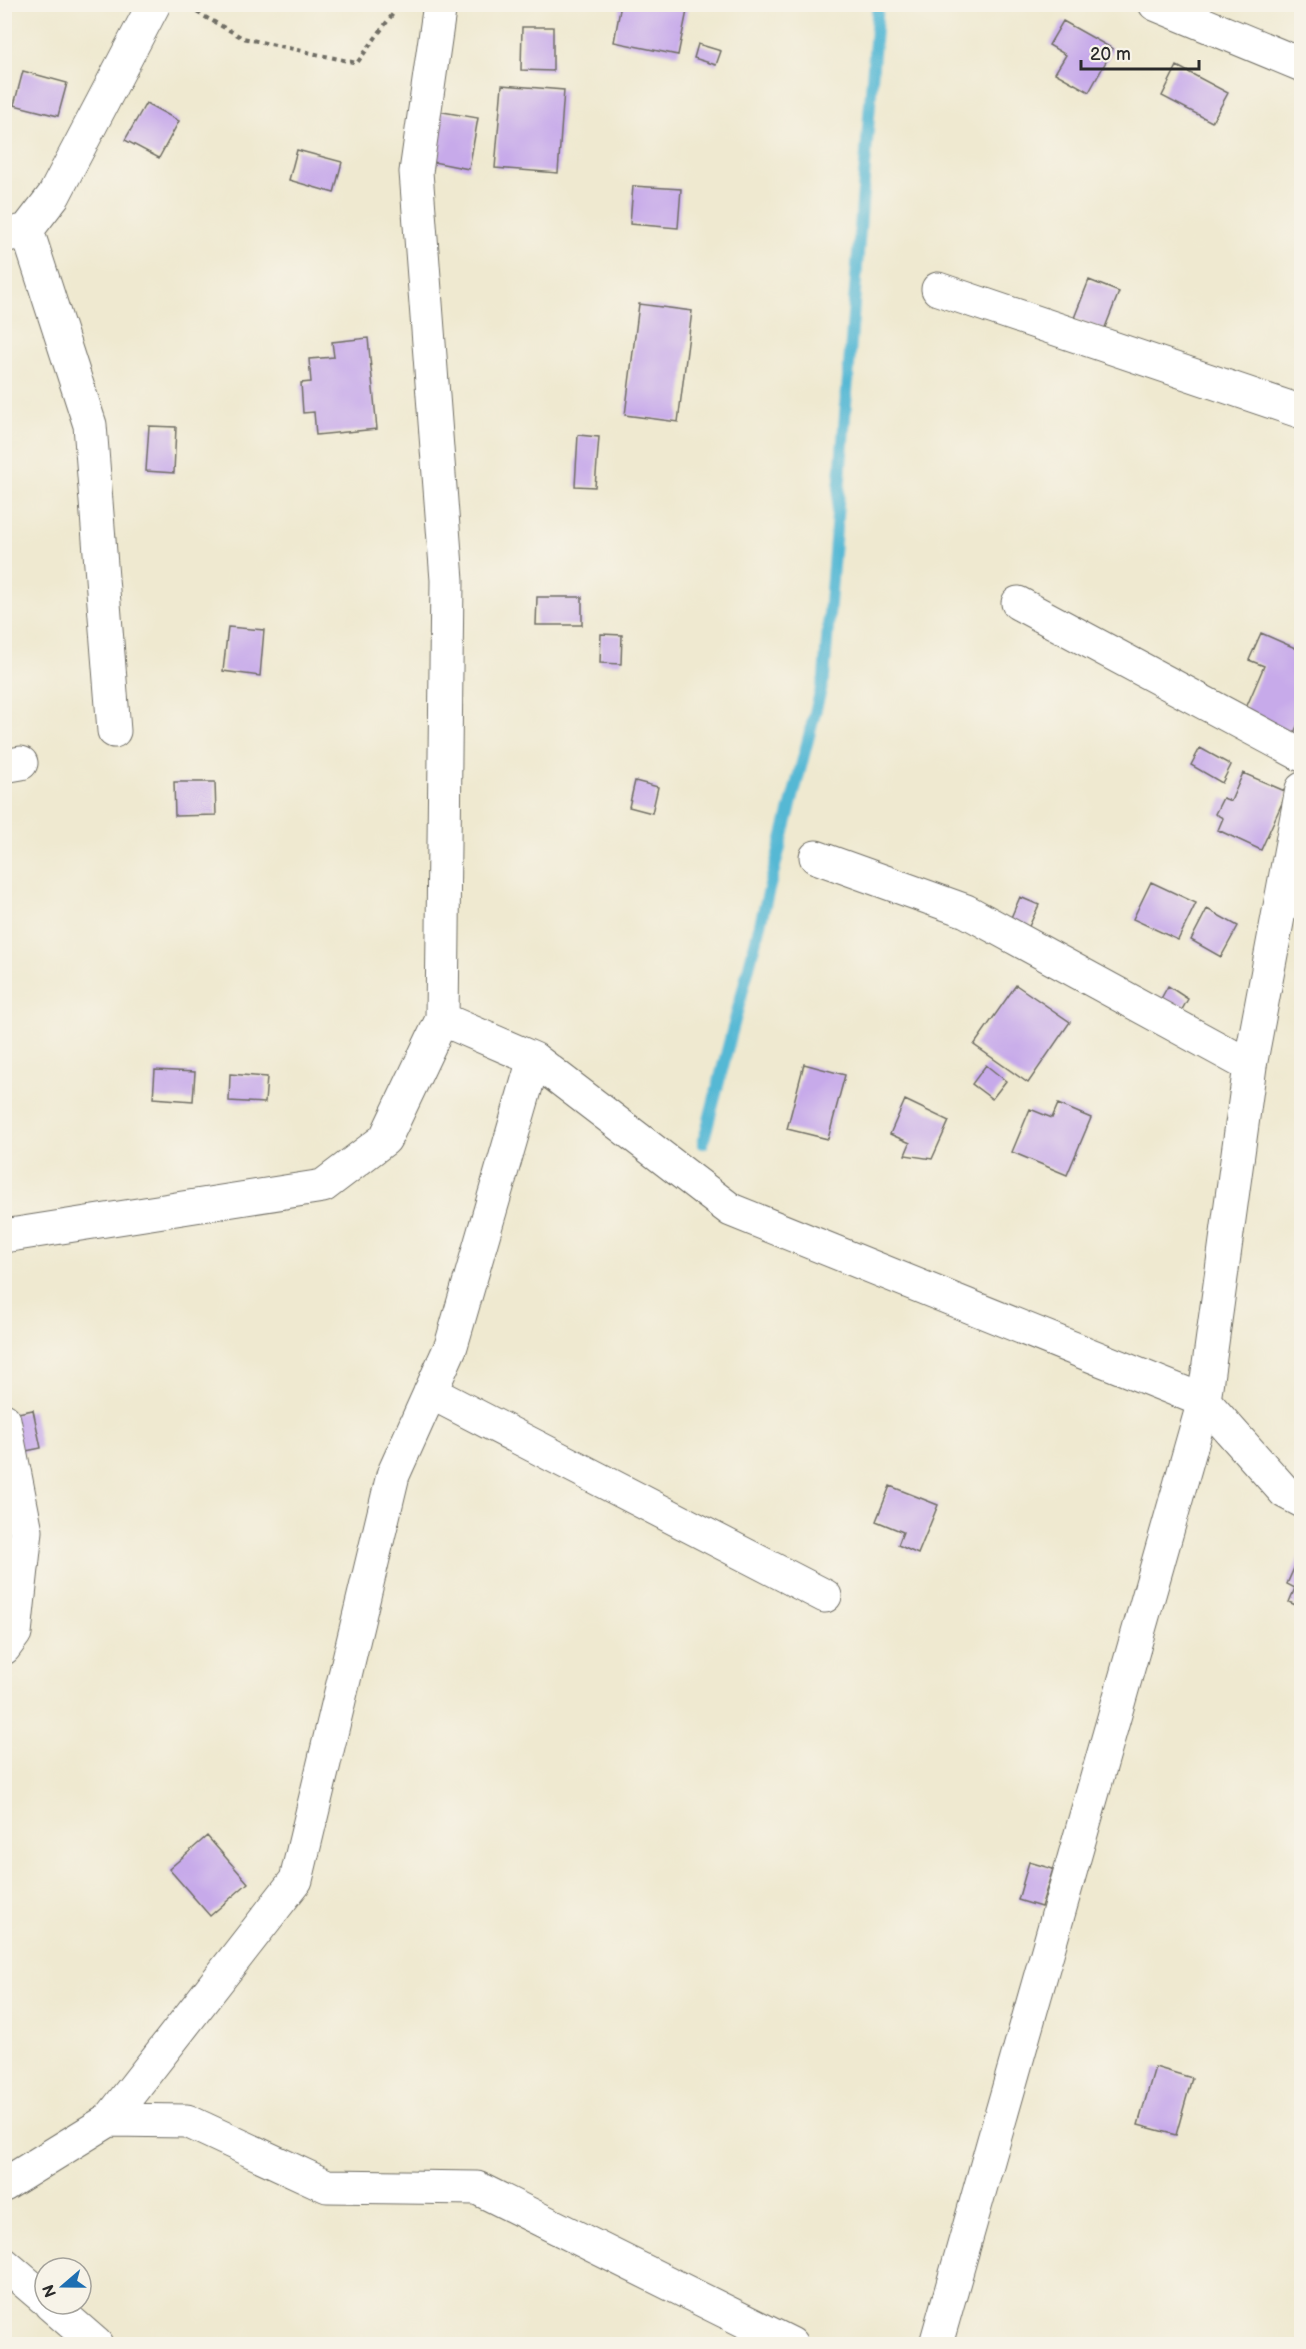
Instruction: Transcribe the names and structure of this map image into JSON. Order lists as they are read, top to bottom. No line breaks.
{"scale_bar":"20 m","north":"left"}
